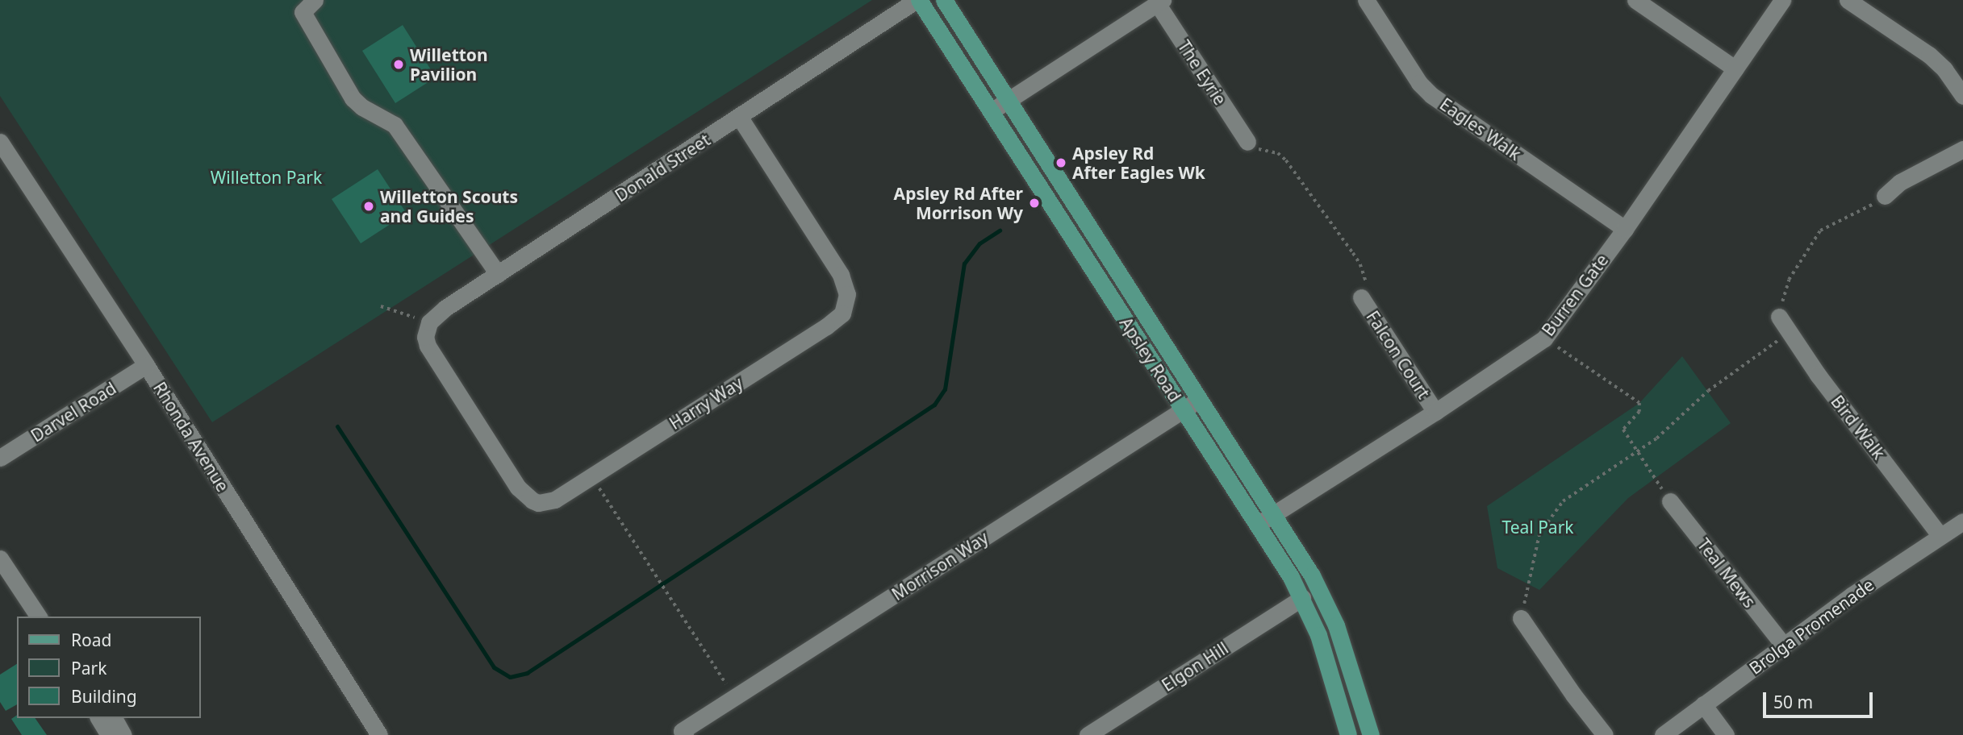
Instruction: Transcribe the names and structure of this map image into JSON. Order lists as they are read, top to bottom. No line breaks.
{"streets":{"main road":["Apsley Road"],"street":["The Eyrie","Eagles Walk","Donald Street","Burren Gate","Falcon Court","Harry Way","Darvel Road","Bird Walk","Rhonda Avenue","Morrison Way","Teal Mews","Brolga Promenade","Elgon Hill"]},"crossings":[["Eagles Walk","Burren Gate"],["Donald Street","Apsley Road"],["Donald Street","Harry Way"],["Burren Gate","Falcon Court"],["Burren Gate","Apsley Road"],["Apsley Road","Morrison Way"],["Apsley Road","Elgon Hill"],["Darvel Road","Rhonda Avenue"],["Bird Walk","Brolga Promenade"],["Teal Mews","Brolga Promenade"]],"parks":["Willetton Park","Teal Park"],"places":["Willetton Pavilion","Apsley Rd After Eagles Wk","Apsley Rd After Morrison Wy","Willetton Scouts and Guides"],"legend":["Road","Park","Building"],"scale_bar":"50 m"}
